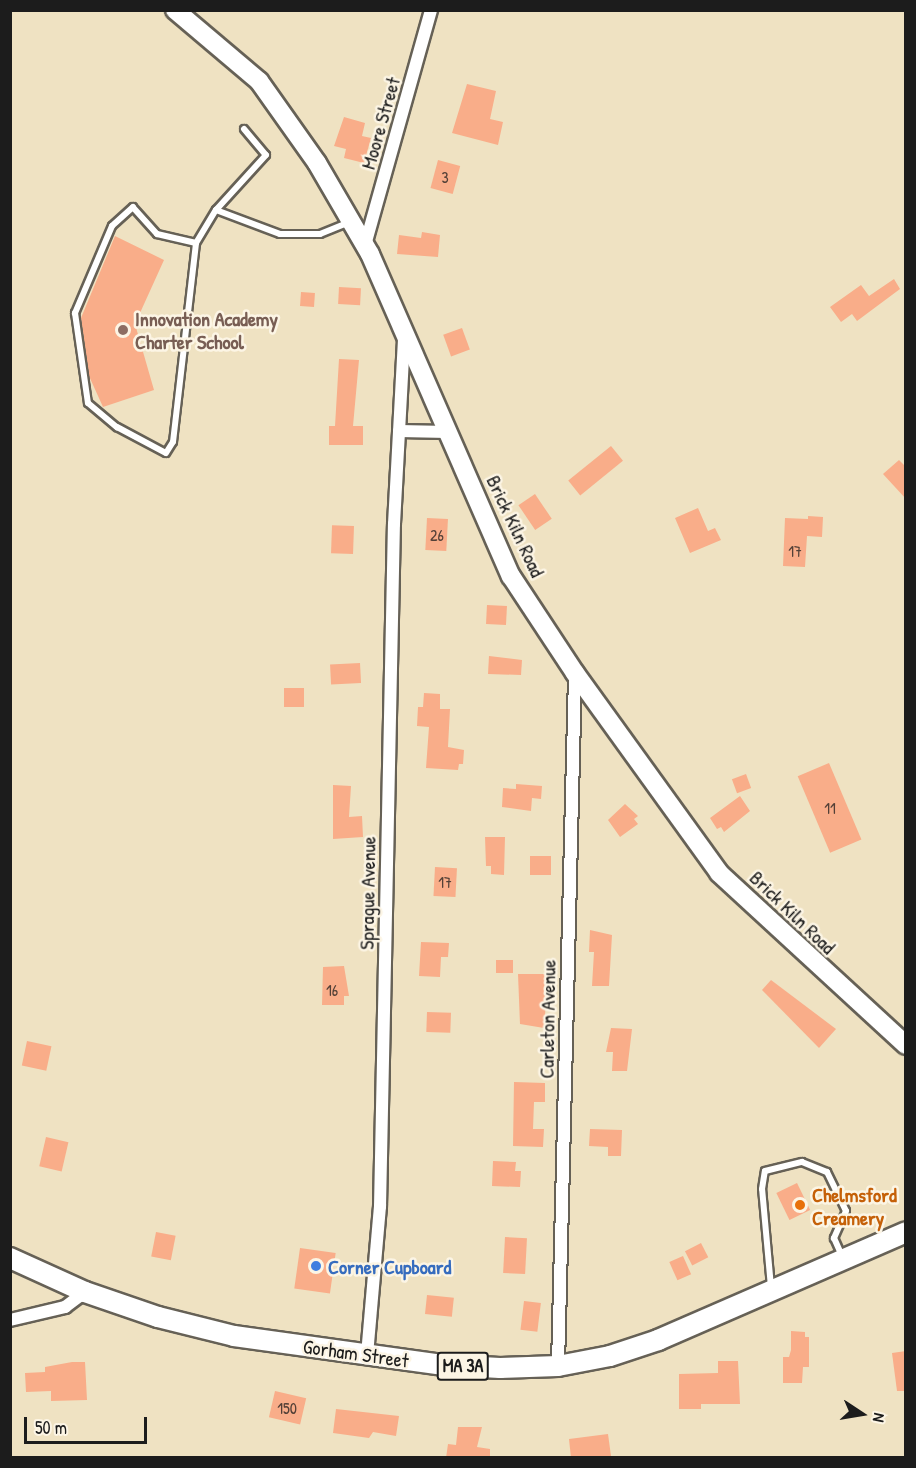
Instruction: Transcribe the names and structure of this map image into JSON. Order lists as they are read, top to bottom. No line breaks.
{"streets":{"main road":["Gorham Street","MA 3A"],"street":["Moore Street","Brick Kiln Road","Sprague Avenue","Carleton Avenue"]},"crossings":[["Moore Street","Brick Kiln Road"],["Brick Kiln Road","Sprague Avenue"],["Brick Kiln Road","Carleton Avenue"],["Sprague Avenue","Gorham Street"],["Carleton Avenue","Gorham Street"]],"places":["Innovation Academy Charter School","Chelmsford Creamery","Corner Cupboard"],"house_numbers":["3","26","17","11","17","16","150"],"scale_bar":"50 m","north":"right"}
